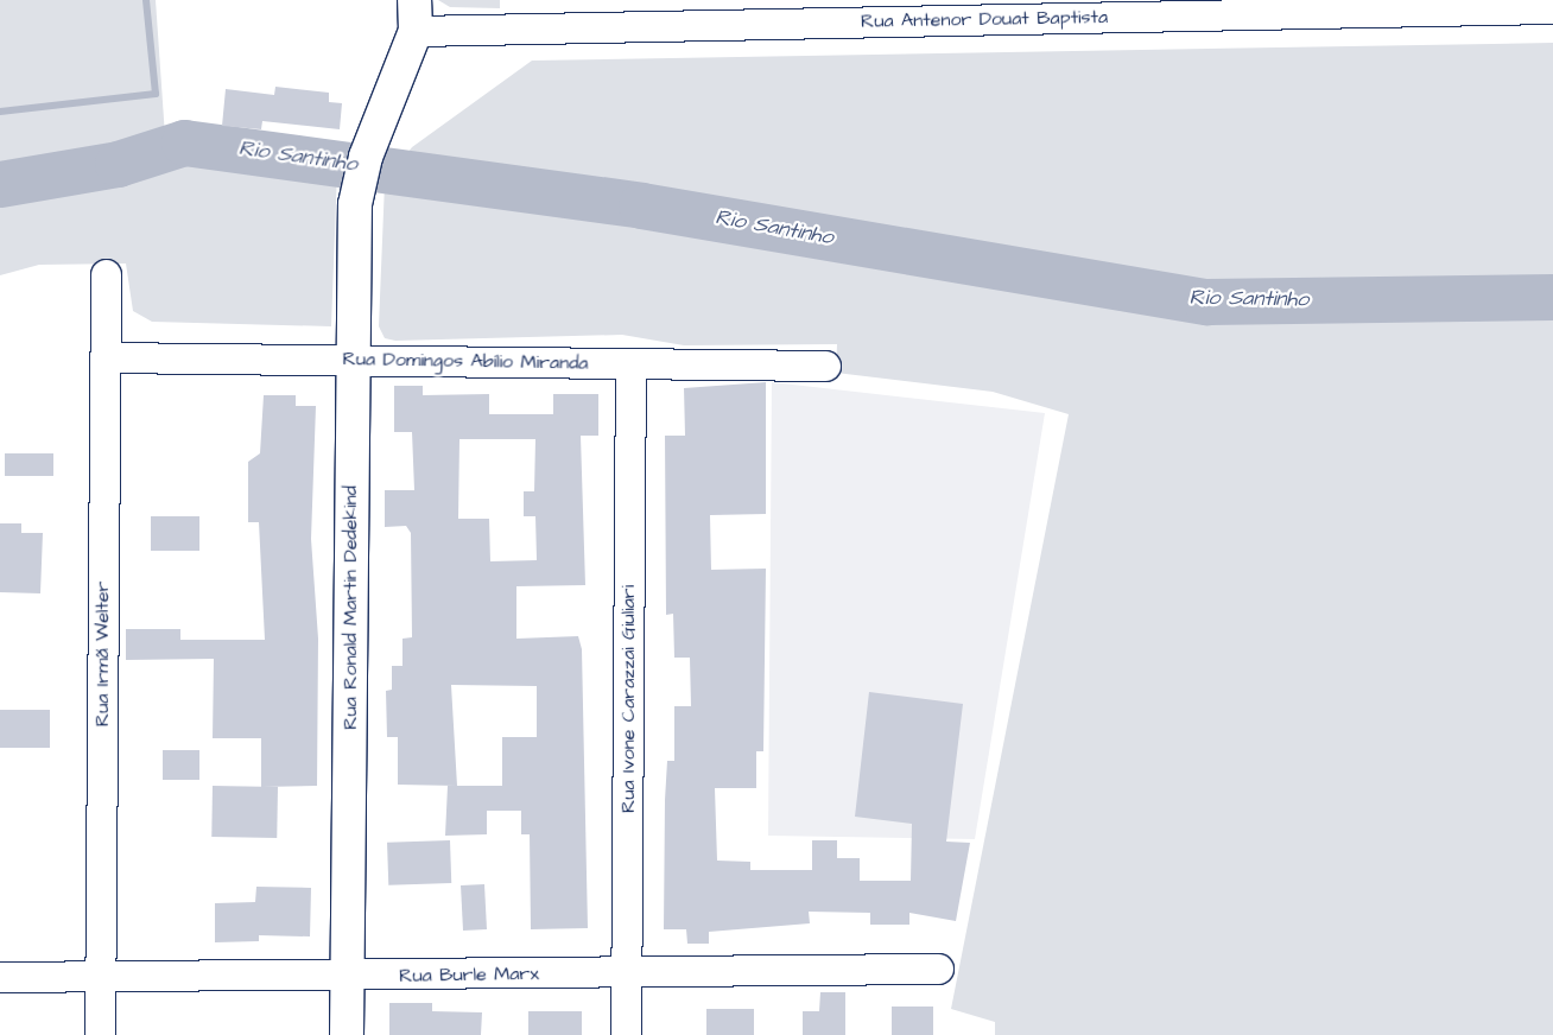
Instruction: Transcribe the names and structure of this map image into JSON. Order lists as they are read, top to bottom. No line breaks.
{"streets":{"street":["Rua Antenor Douat Baptista","Rua Domingos Abílio Miranda","Rua Ronald Martin Dedekind","Rua Irmã Welter","Rua Ivone Carazzai Giuliari","Rua Burle Marx"]},"crossings":[["Rua Antenor Douat Baptista","Rua Ronald Martin Dedekind"],["Rua Domingos Abílio Miranda","Rua Ronald Martin Dedekind"],["Rua Domingos Abílio Miranda","Rua Irmã Welter"],["Rua Domingos Abílio Miranda","Rua Ivone Carazzai Giuliari"],["Rua Ronald Martin Dedekind","Rua Burle Marx"],["Rua Irmã Welter","Rua Burle Marx"],["Rua Ivone Carazzai Giuliari","Rua Burle Marx"]],"water":["Rio Santinho"]}
